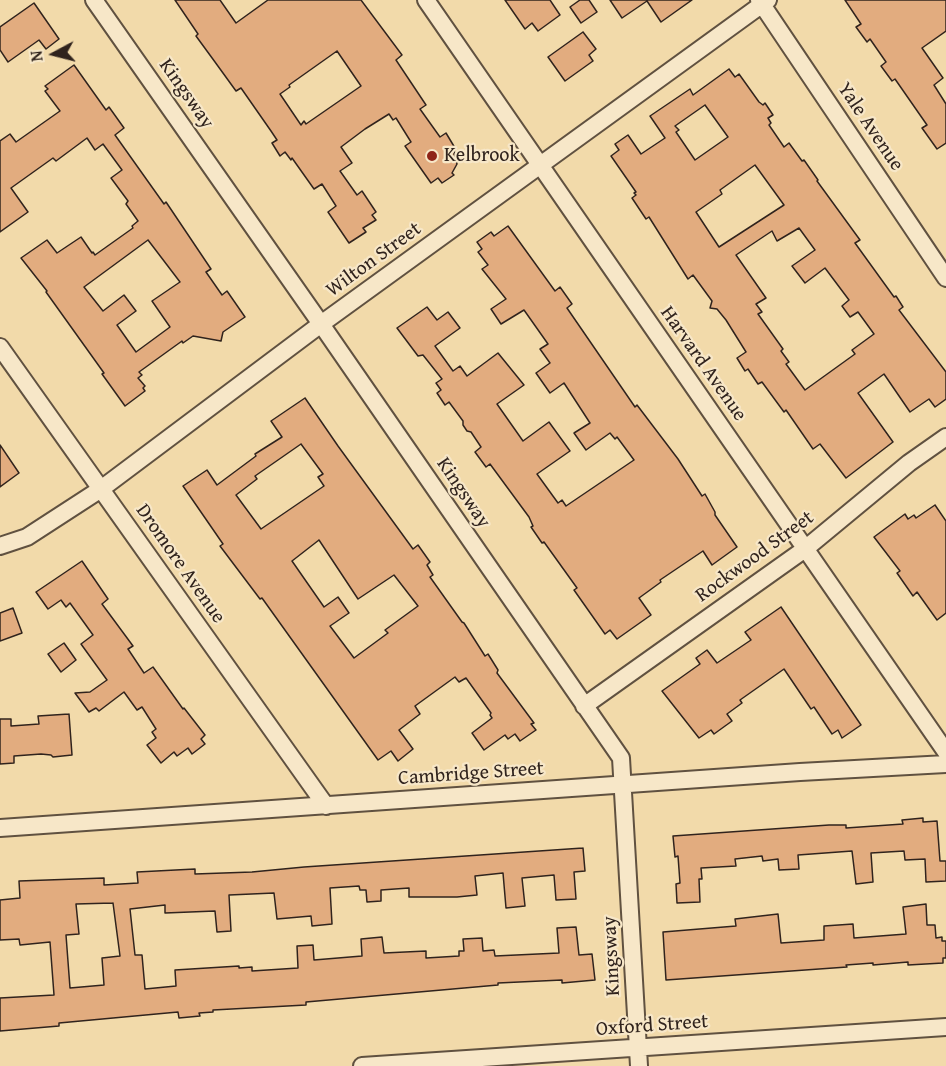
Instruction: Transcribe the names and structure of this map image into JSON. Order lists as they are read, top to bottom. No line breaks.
{"streets":{"street":["Kingsway","Yale Avenue","Wilton Street","Harvard Avenue","Rockwood Street","Dromore Avenue","Cambridge Street","Oxford Street"]},"crossings":[["Kingsway","Wilton Street"],["Kingsway","Rockwood Street"],["Kingsway","Cambridge Street"],["Kingsway","Oxford Street"],["Yale Avenue","Wilton Street"],["Wilton Street","Harvard Avenue"],["Wilton Street","Dromore Avenue"],["Harvard Avenue","Rockwood Street"],["Dromore Avenue","Cambridge Street"]],"places":["Kelbrook"],"north":"left"}
